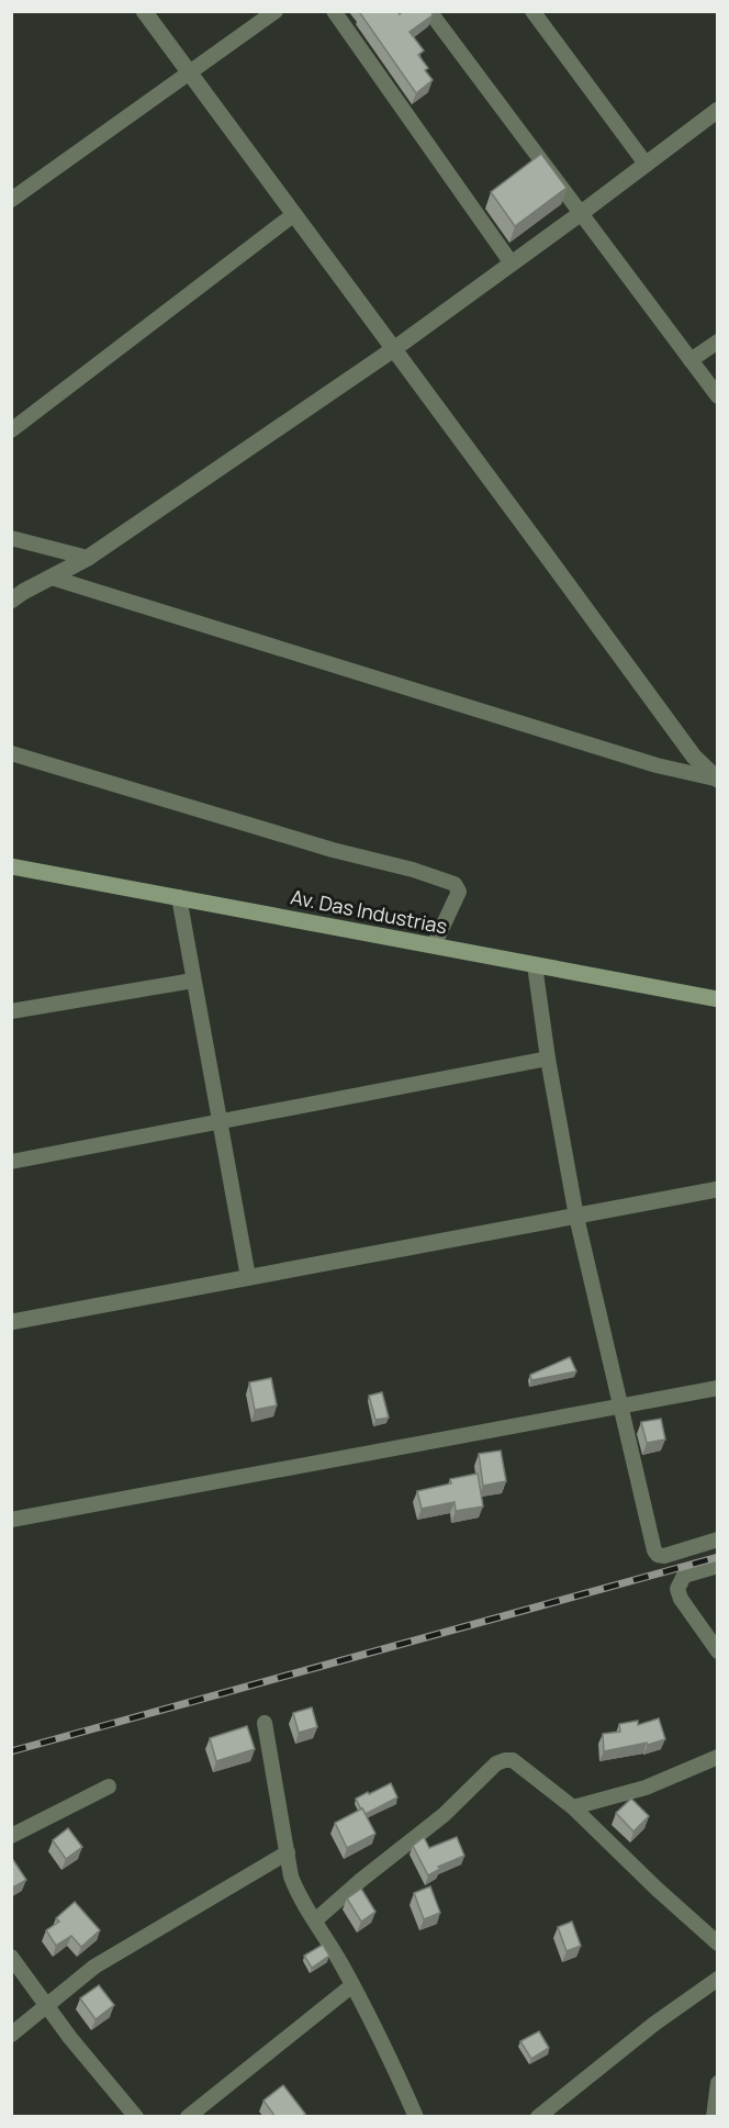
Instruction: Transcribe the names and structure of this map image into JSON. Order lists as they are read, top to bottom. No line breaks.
{"streets":{"main road":["Av. Das Industrias"]}}
